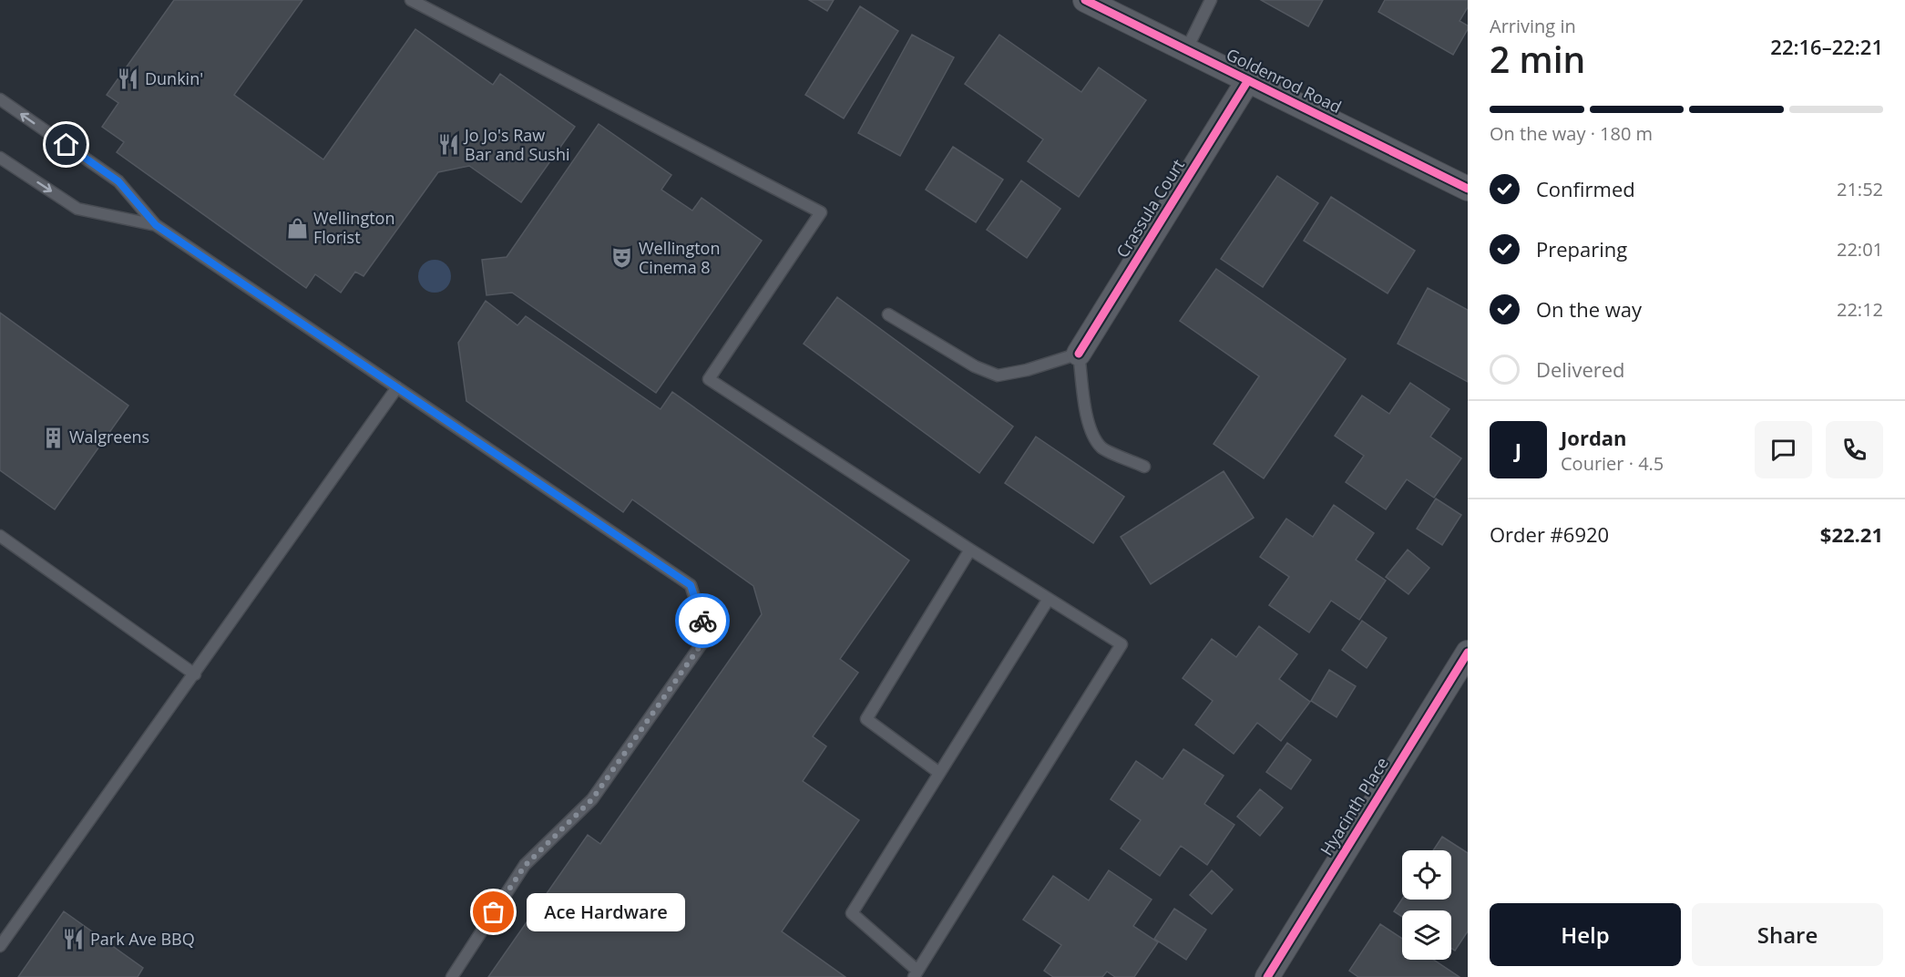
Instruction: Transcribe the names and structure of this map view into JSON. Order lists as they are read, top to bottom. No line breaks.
{"streets":{"street":["Goldenrod Road","Crassula Court","Hyacinth Place"]},"crossings":[["Goldenrod Road","Crassula Court"]],"places":{"restaurant":["Dunkin'","Jo Jo's Raw Bar and Sushi","Park Ave BBQ"],"shop":["Wellington Florist"],"theatre":["Wellington Cinema 8"],"building":["Walgreens"],"other":["Ace Hardware"]},"page":{"heading":["2 min","Arriving in","22:16–22:21"],"panel":["Jordan","Courier · 4.5","Order #6920","$22.21"],"bar":"On the way · 180 m","list":[["Confirmed","21:52"],["Preparing","22:01"],["On the way","22:12"],"Delivered"],"round":"J","buttons":["Help","Share"],"bubble":"Ace Hardware"}}
